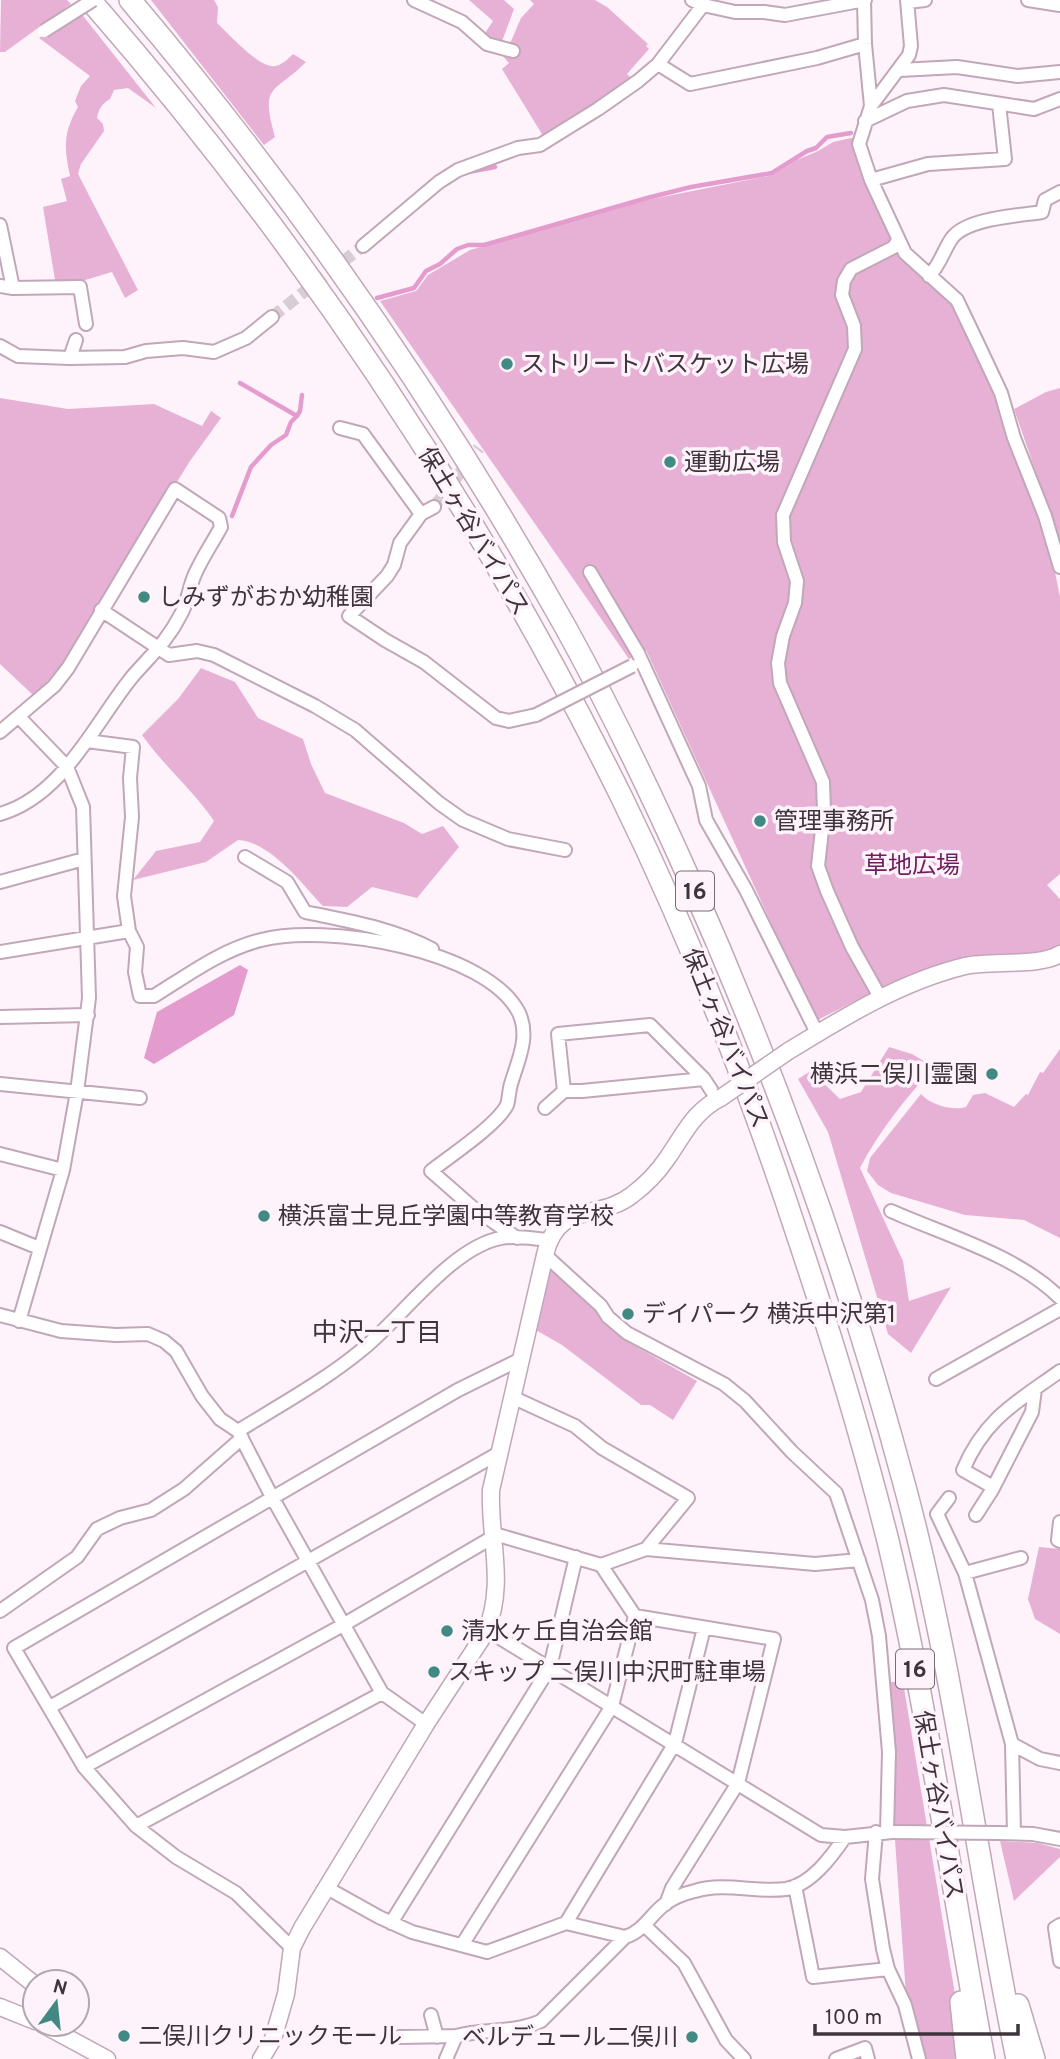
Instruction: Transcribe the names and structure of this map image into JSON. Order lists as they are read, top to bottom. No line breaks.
{"streets":{"highway":["保土ヶ谷バイパス","16"]},"districts":["中沢一丁目"],"parks":["草地広場"],"places":["ストリートバスケット広場","運動広場","しみずがおか幼稚園","管理事務所","横浜二俣川霊園","横浜富士見丘学園中等教育学校","デイパーク 横浜中沢第1","清水ヶ丘自治会館","スキップ 二俣川中沢町駐車場","二俣川クリニックモール","ベルデュール二俣川"],"scale_bar":"100 m","north":"top"}
